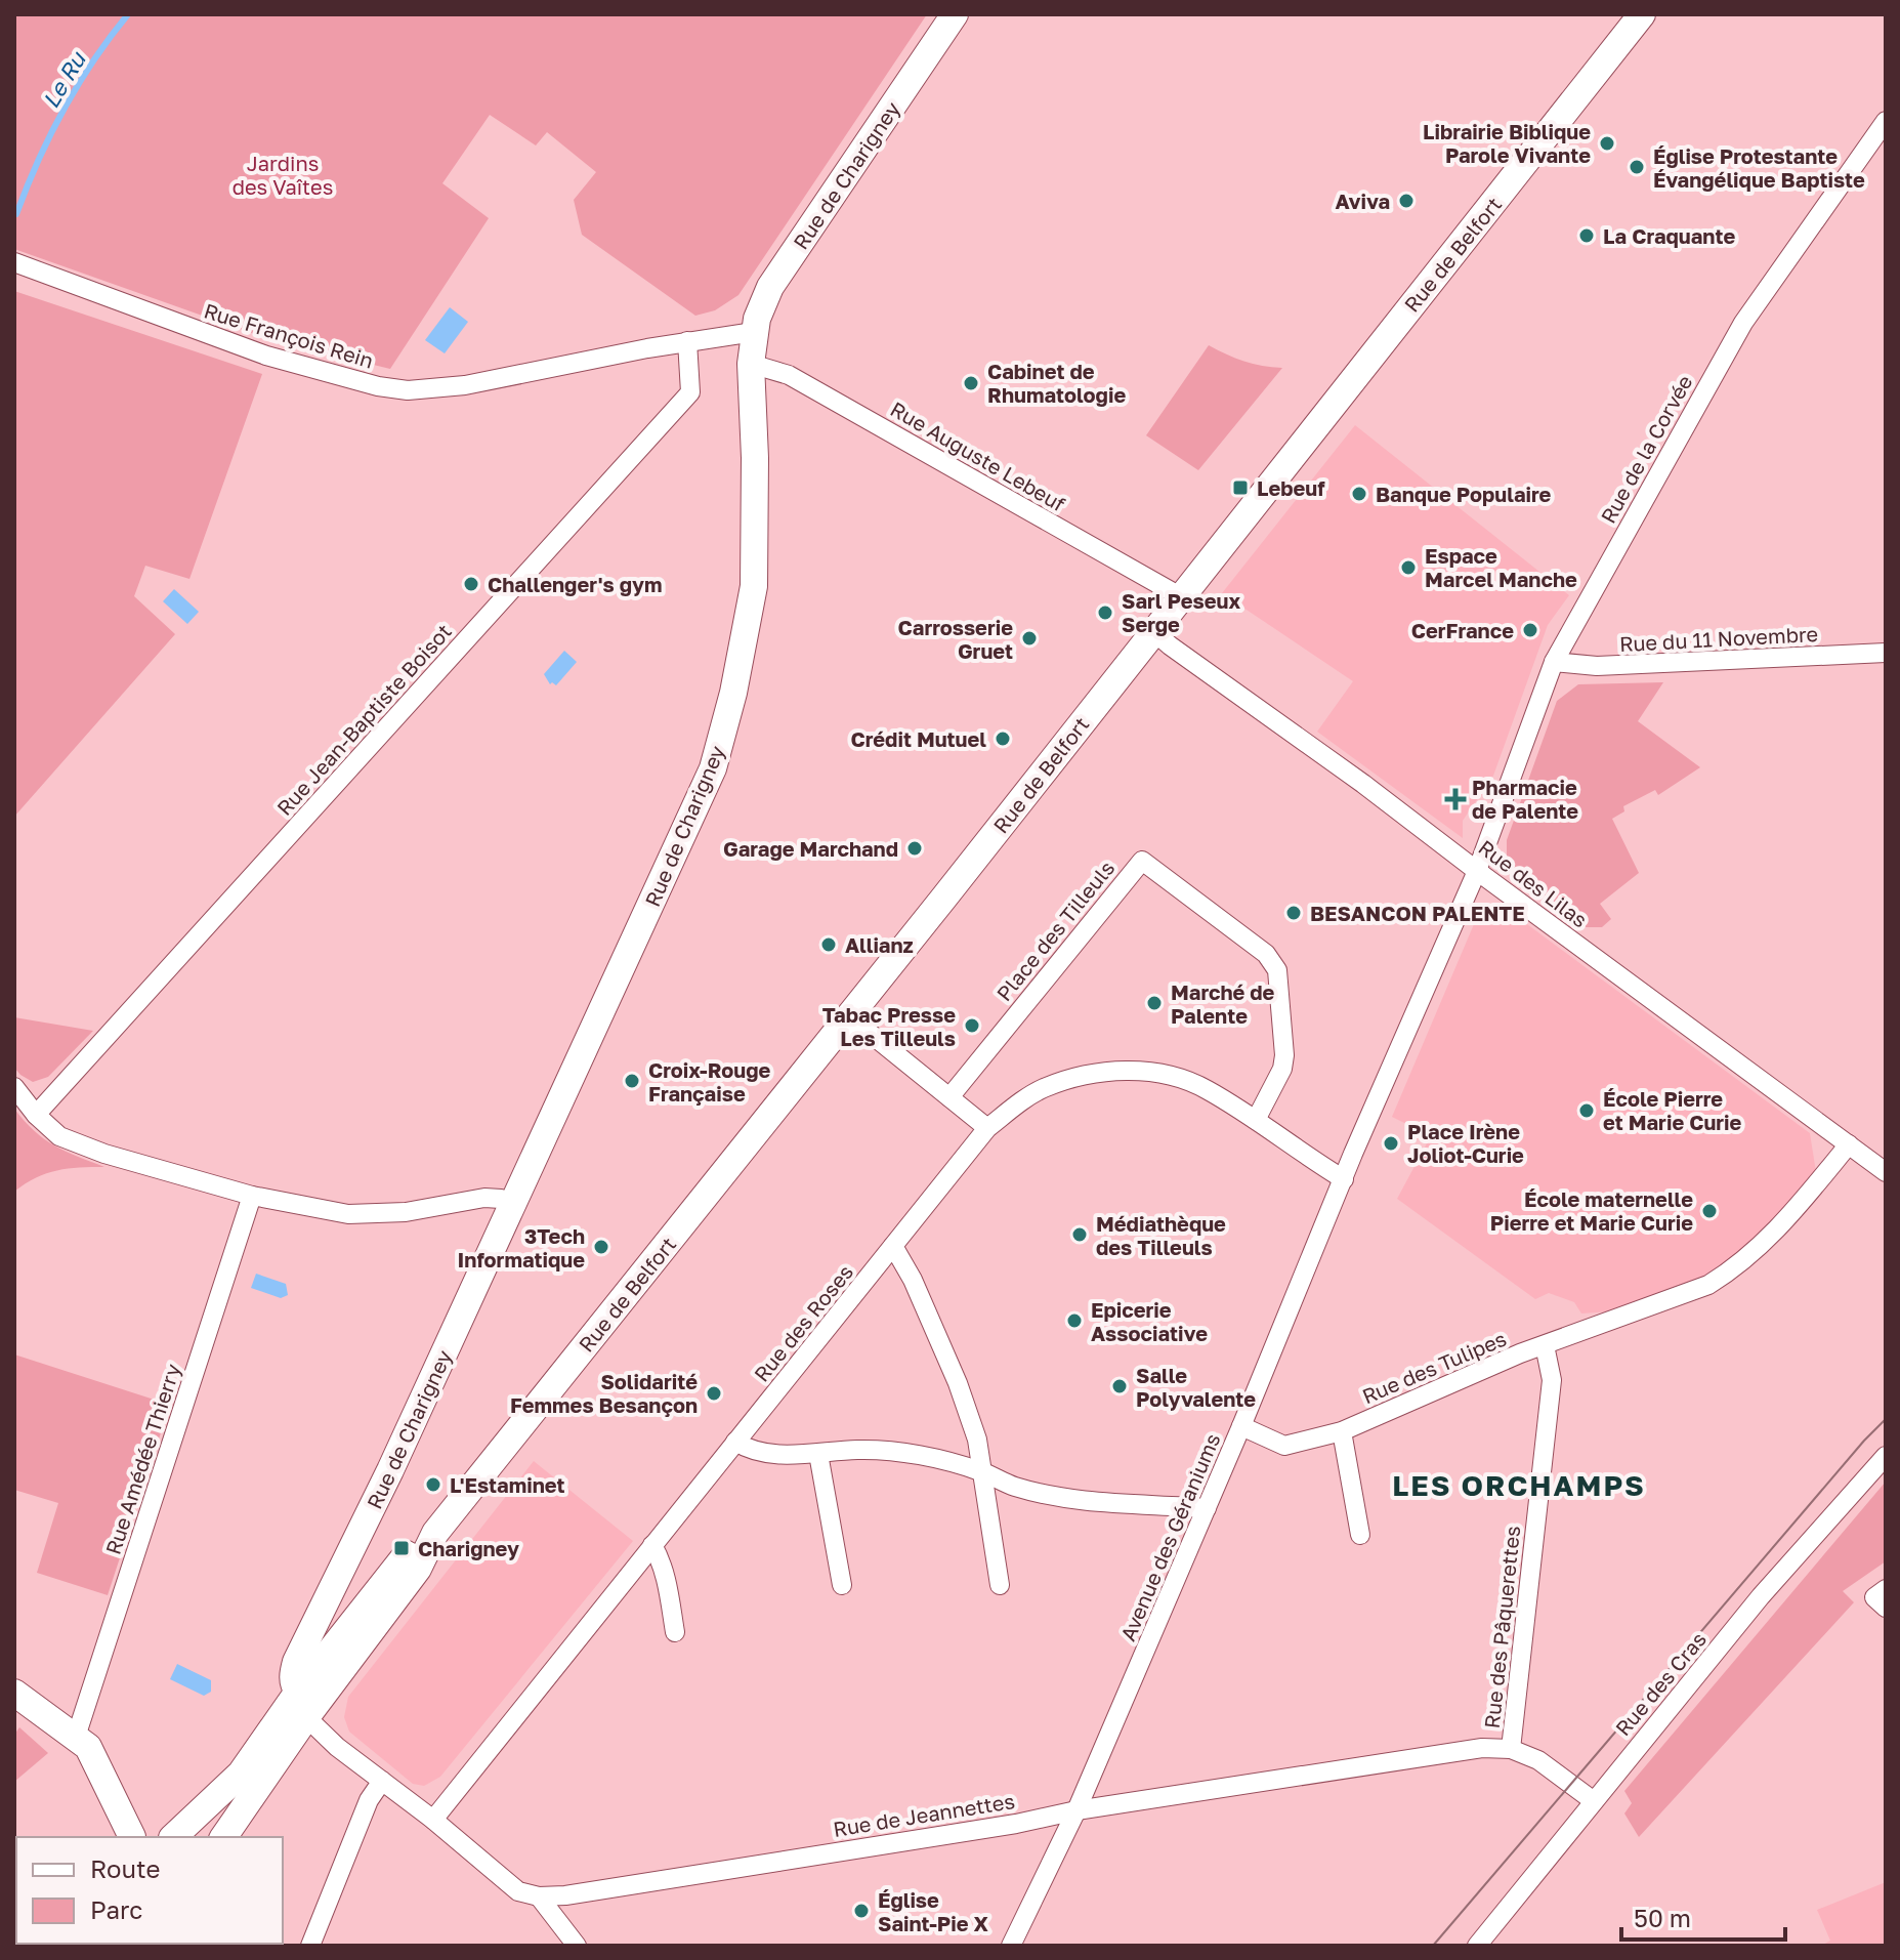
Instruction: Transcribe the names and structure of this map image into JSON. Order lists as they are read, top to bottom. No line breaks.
{"streets":{"main road":["Rue de Charigney","Rue de Belfort"],"street":["Rue François Rein","Rue de la Corvée","Rue Auguste Lebeuf","Rue du 11 Novembre","Rue Jean-Baptiste Boisot","Rue des Lilas","Place des Tilleuls","Rue des Roses","Rue des Tulipes","Rue Amédée Thierry","Avenue des Géraniums","Rue des Pâquerettes","Rue des Cras","Rue de Jeannettes"]},"crossings":[["Rue de Charigney","Rue de Belfort"],["Rue de Charigney","Rue François Rein"],["Rue de Charigney","Rue Auguste Lebeuf"],["Rue de Belfort","Rue Auguste Lebeuf"],["Rue de Belfort","Rue des Lilas"],["Rue François Rein","Rue Jean-Baptiste Boisot"],["Rue de la Corvée","Rue du 11 Novembre"],["Rue de la Corvée","Rue des Lilas"],["Rue de la Corvée","Avenue des Géraniums"],["Rue des Lilas","Avenue des Géraniums"],["Place des Tilleuls","Rue des Roses"],["Rue des Roses","Avenue des Géraniums"],["Rue des Tulipes","Avenue des Géraniums"],["Rue des Tulipes","Rue des Pâquerettes"],["Avenue des Géraniums","Rue de Jeannettes"],["Rue des Pâquerettes","Rue de Jeannettes"],["Rue des Cras","Rue de Jeannettes"]],"districts":["LES ORCHAMPS"],"water":["Le Ru"],"parks":["Jardins des Vaîtes"],"places":{"other":["Librairie Biblique Parole Vivante","Église Protestante Évangélique Baptiste","Aviva","La Craquante","Cabinet de Rhumatologie","Banque Populaire","Espace Marcel Manche","Challenger's gym","Sarl Peseux Serge","CerFrance","Carrosserie Gruet","Crédit Mutuel","Garage Marchand","BESANCON PALENTE","Allianz","Marché de Palente","Tabac Presse Les Tilleuls","Croix-Rouge Française","École Pierre et Marie Curie","Place Irène Joliot-Curie","École maternelle Pierre et Marie Curie","Médiathèque des Tilleuls","3Tech Informatique","Epicerie Associative","Salle Polyvalente","Solidarité Femmes Besançon","L'Estaminet","Église Saint-Pie X"],"transit":["Lebeuf","Charigney"],"health":["Pharmacie de Palente"]},"legend":["Route","Parc"],"scale_bar":"50 m"}
